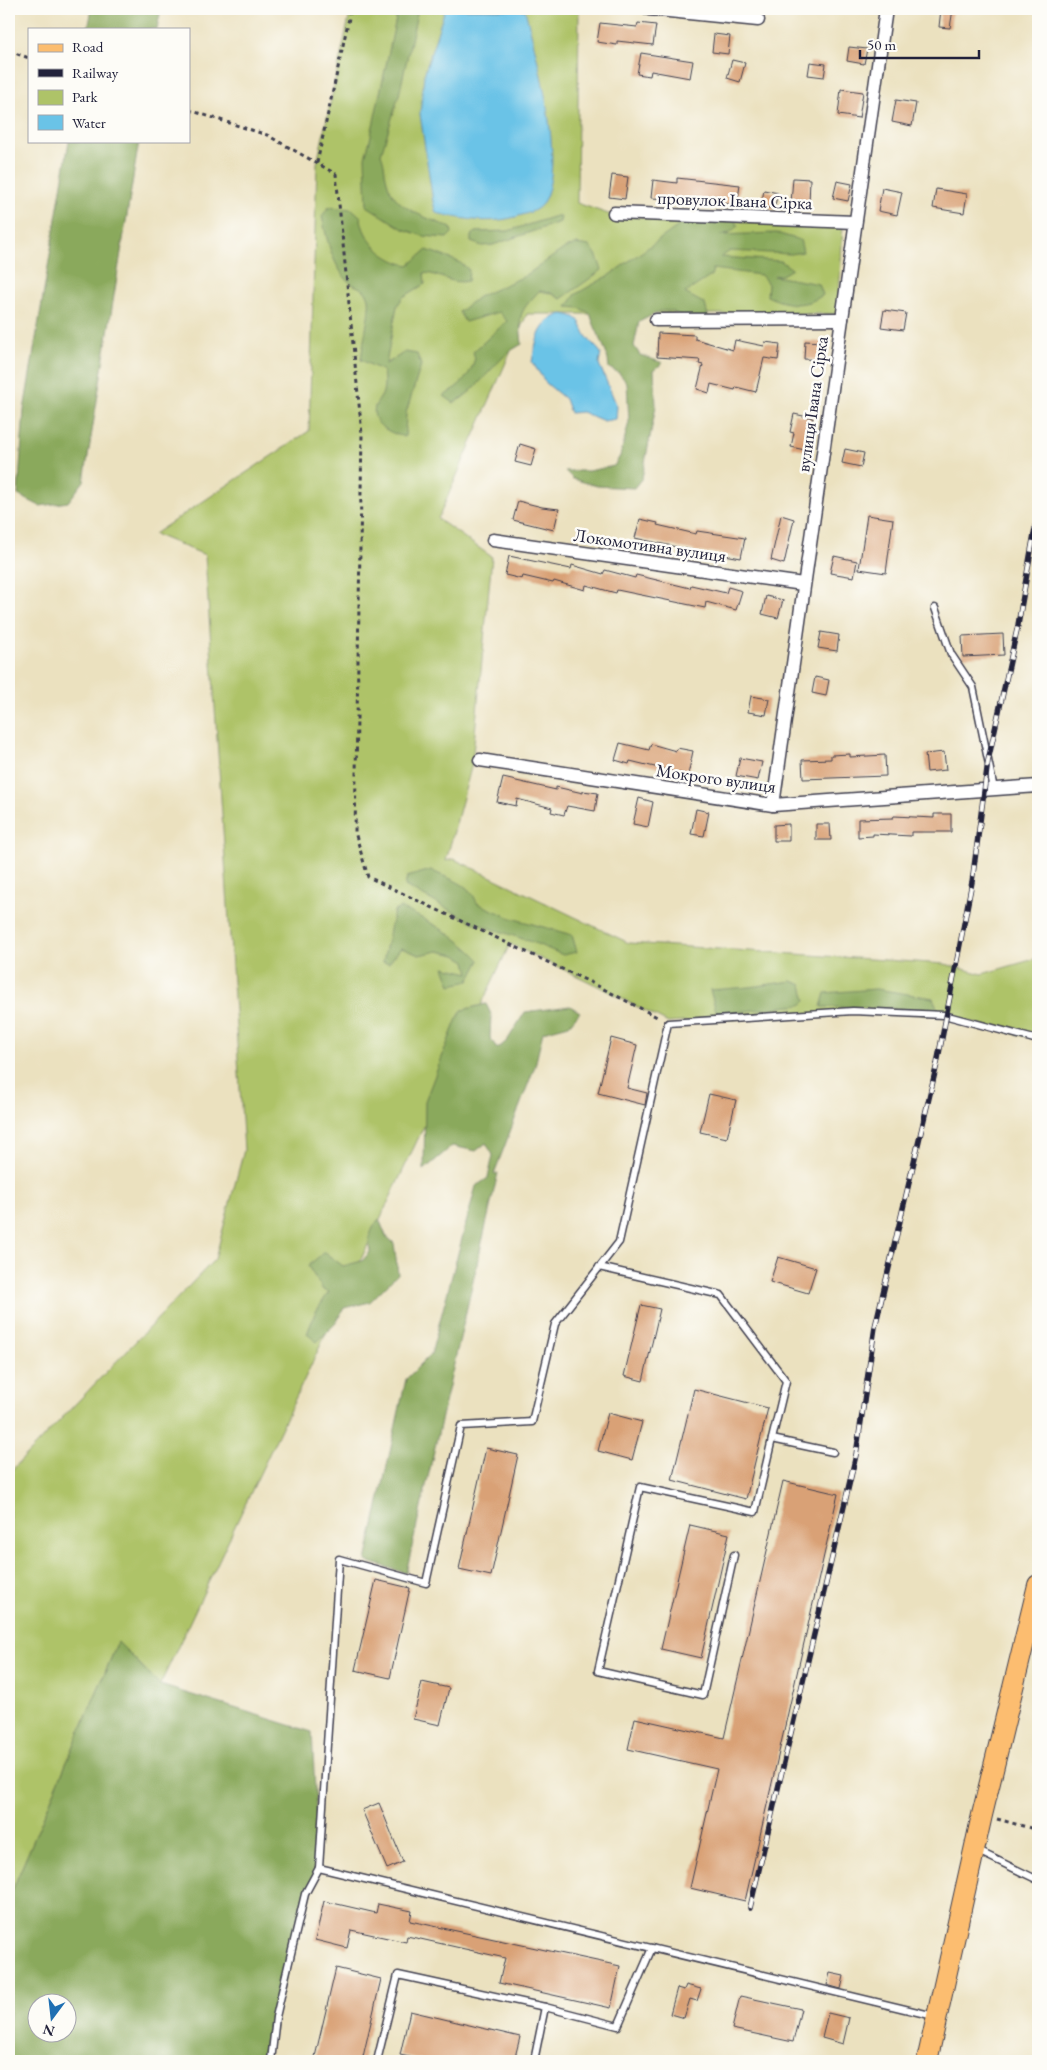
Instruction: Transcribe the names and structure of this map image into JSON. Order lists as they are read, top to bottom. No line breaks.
{"streets":{"street":["провулок Івана Сірка","вулиця Івана Сірка","Локомотивна вулиця","Мокрого вулиця"]},"crossings":[["провулок Івана Сірка","вулиця Івана Сірка"],["вулиця Івана Сірка","Локомотивна вулиця"],["вулиця Івана Сірка","Мокрого вулиця"]],"legend":["Road","Railway","Park","Water"],"scale_bar":"50 m","north":"bottom"}
